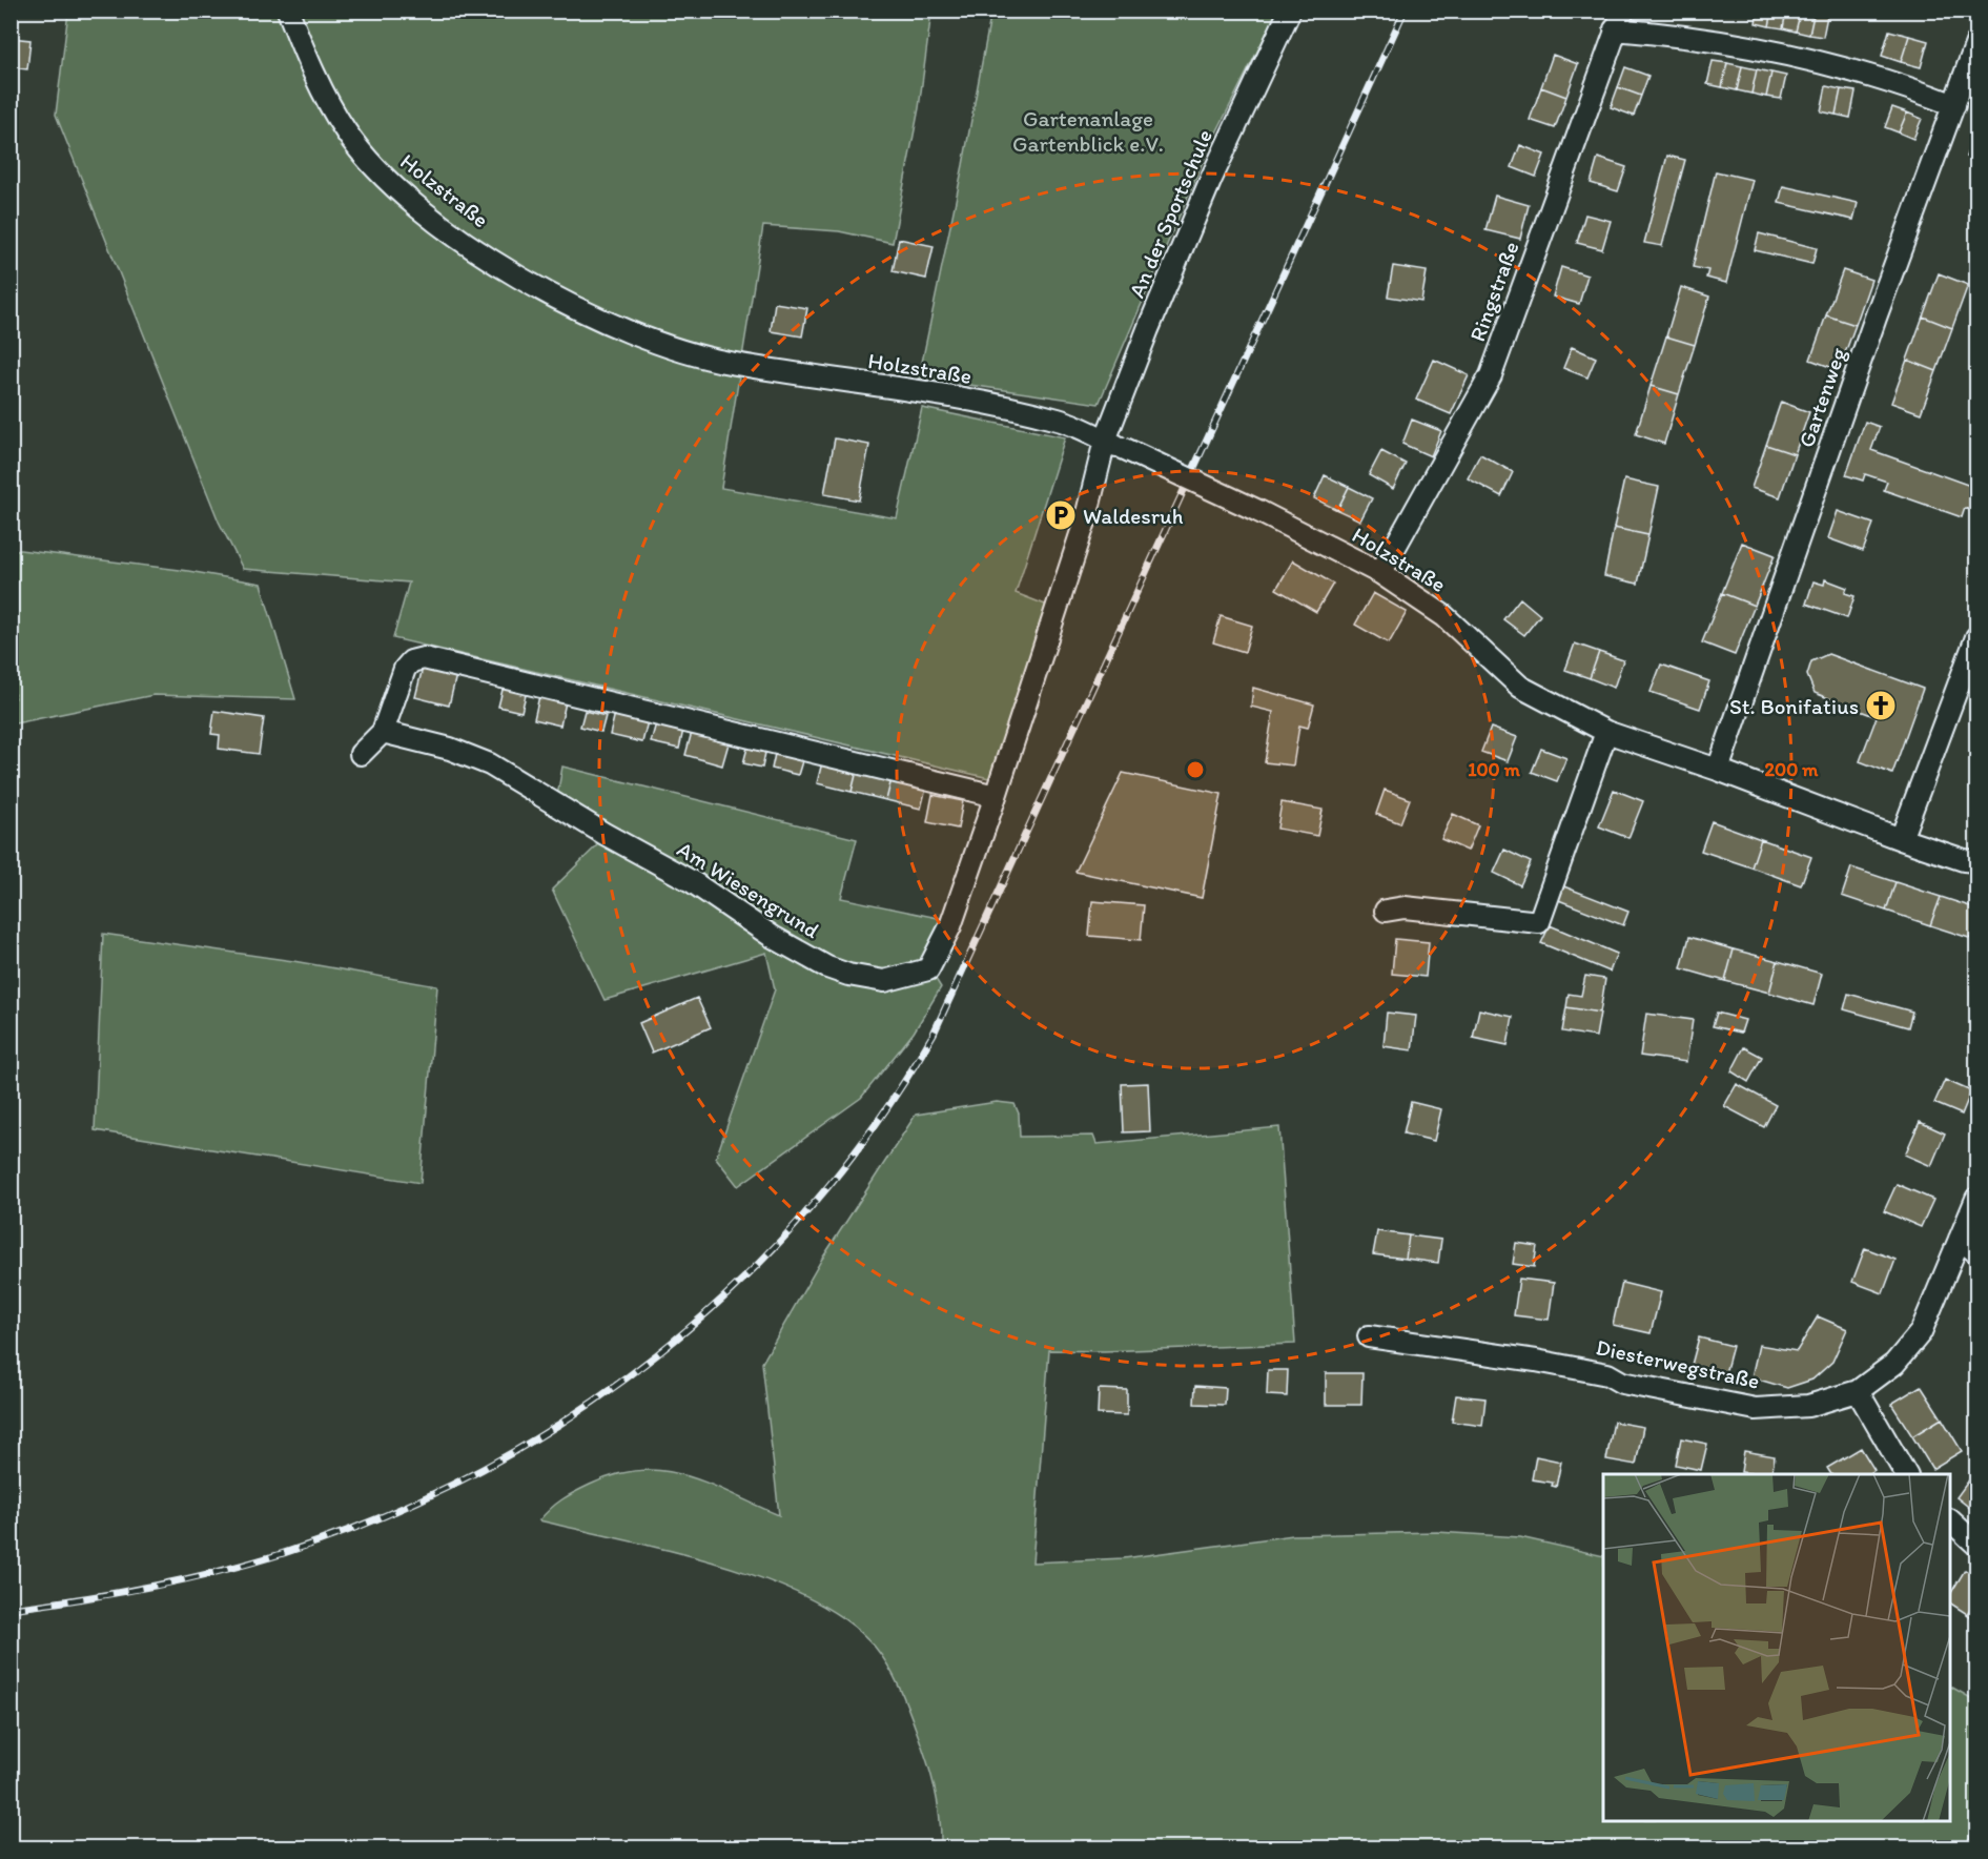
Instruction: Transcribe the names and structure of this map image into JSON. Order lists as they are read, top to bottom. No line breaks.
{"streets":{"street":["Holzstraße","An der Sportschule","Ringstraße","Gartenweg","Am Wiesengrund","Diesterwegstraße"]},"crossings":[["Holzstraße","An der Sportschule"],["Holzstraße","Ringstraße"],["Holzstraße","Gartenweg"],["Holzstraße","Am Wiesengrund"],["An der Sportschule","Am Wiesengrund"]],"parks":["Gartenanlage Gartenblick e.V."],"places":{"parking":["Waldesruh"],"church":["St. Bonifatius"]},"rings":["100 m","200 m"]}
